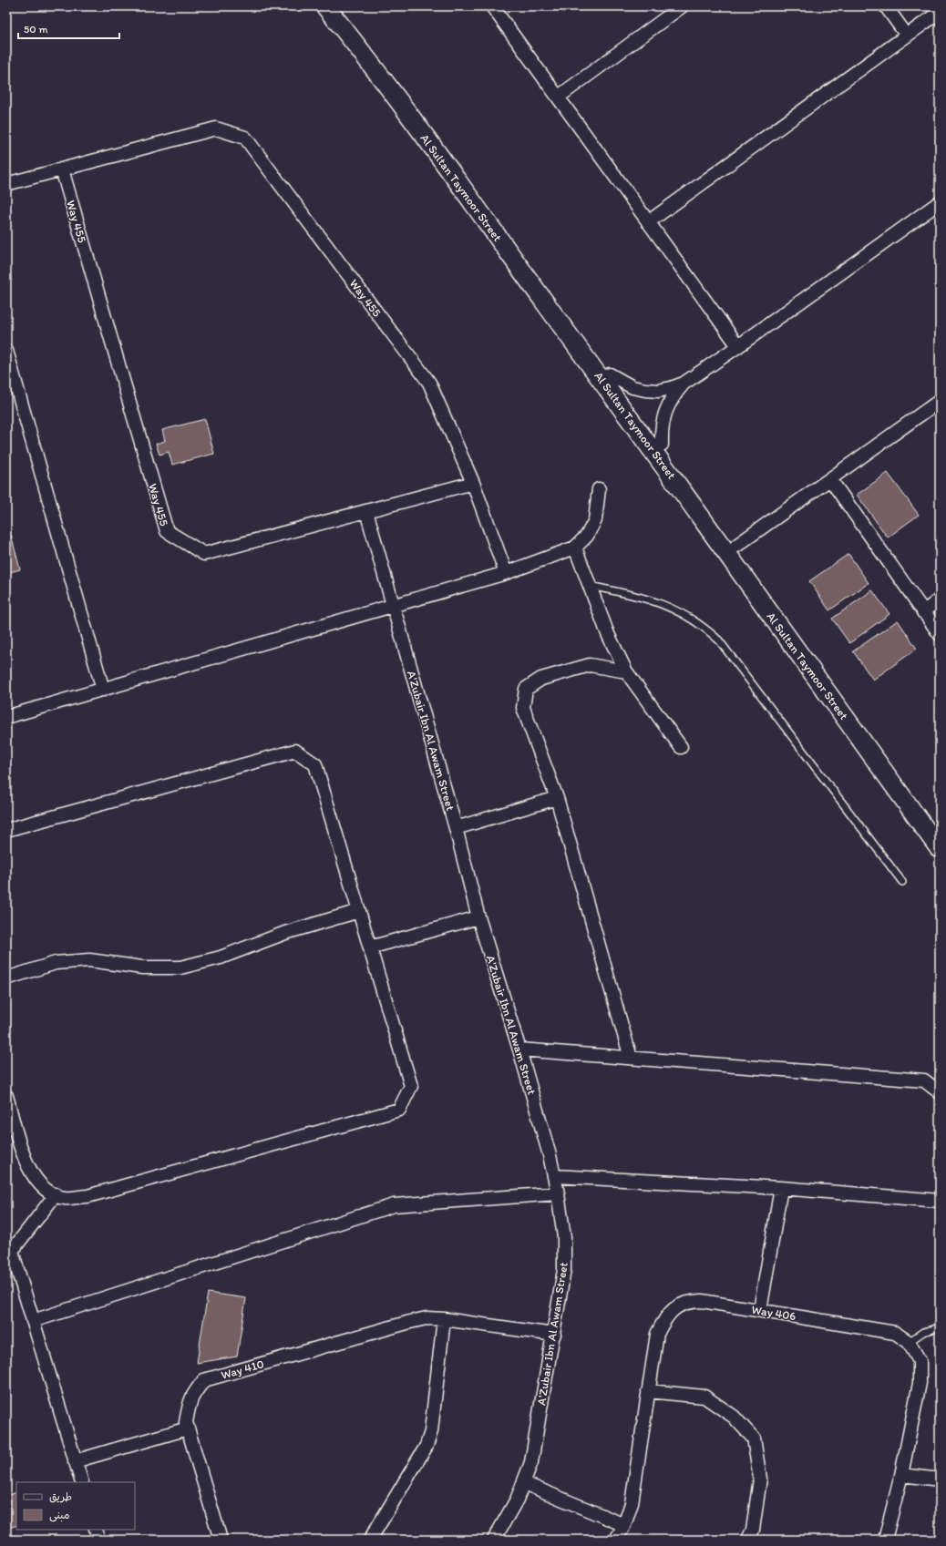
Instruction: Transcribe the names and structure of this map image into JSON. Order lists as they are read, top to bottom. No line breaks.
{"streets":{"main road":["Al Sultan Taymoor Street"],"street":["Way 455","A'Zubair Ibn Al Awam Street","Way 406","Way 410"]},"crossings":[["Way 455","A'Zubair Ibn Al Awam Street"],["A'Zubair Ibn Al Awam Street","Way 410"]],"legend":["طريق","مبنى"],"scale_bar":"50 m"}
